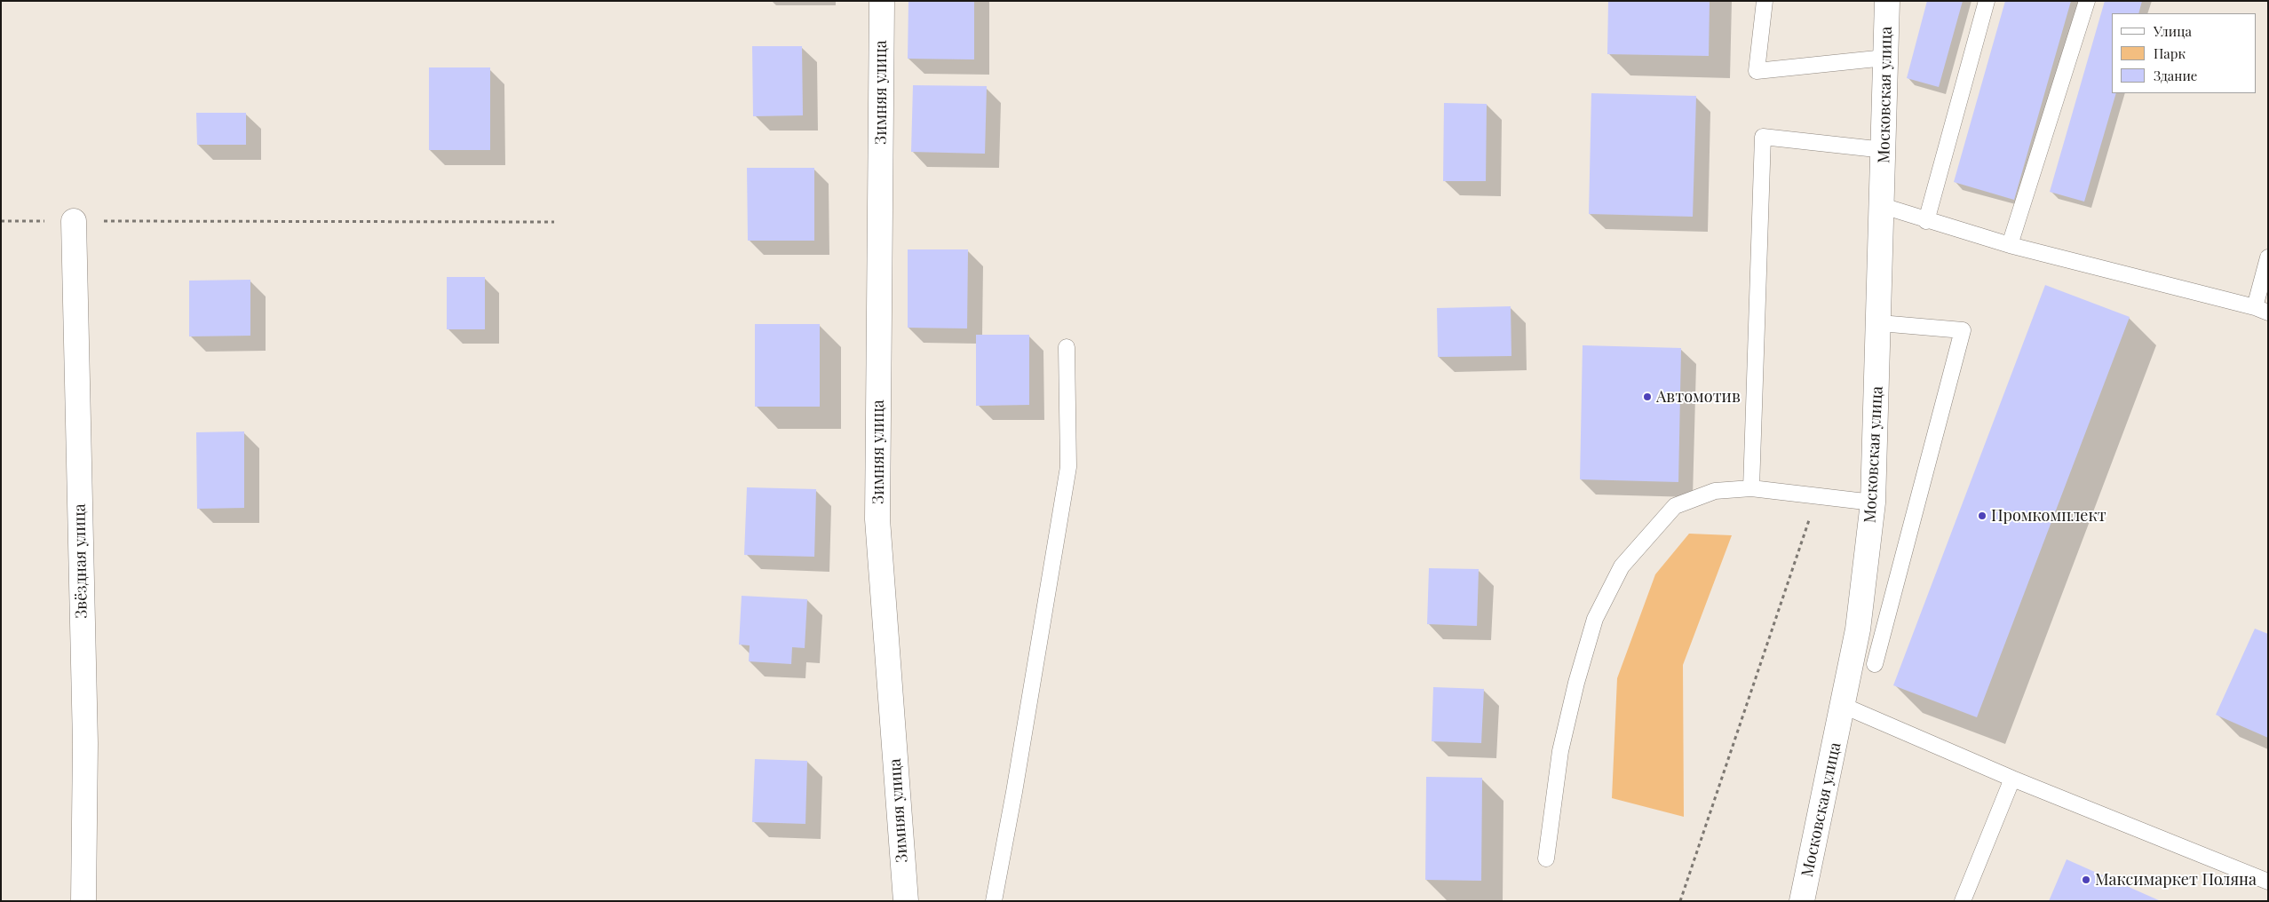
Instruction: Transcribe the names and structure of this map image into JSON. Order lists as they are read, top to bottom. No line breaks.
{"streets":{"street":["Зимняя улица","Московская улица","Звёздная улица"]},"places":["Автомотив","Промкомплект","Максимаркет Поляна"],"legend":["Улица","Парк","Здание"]}
